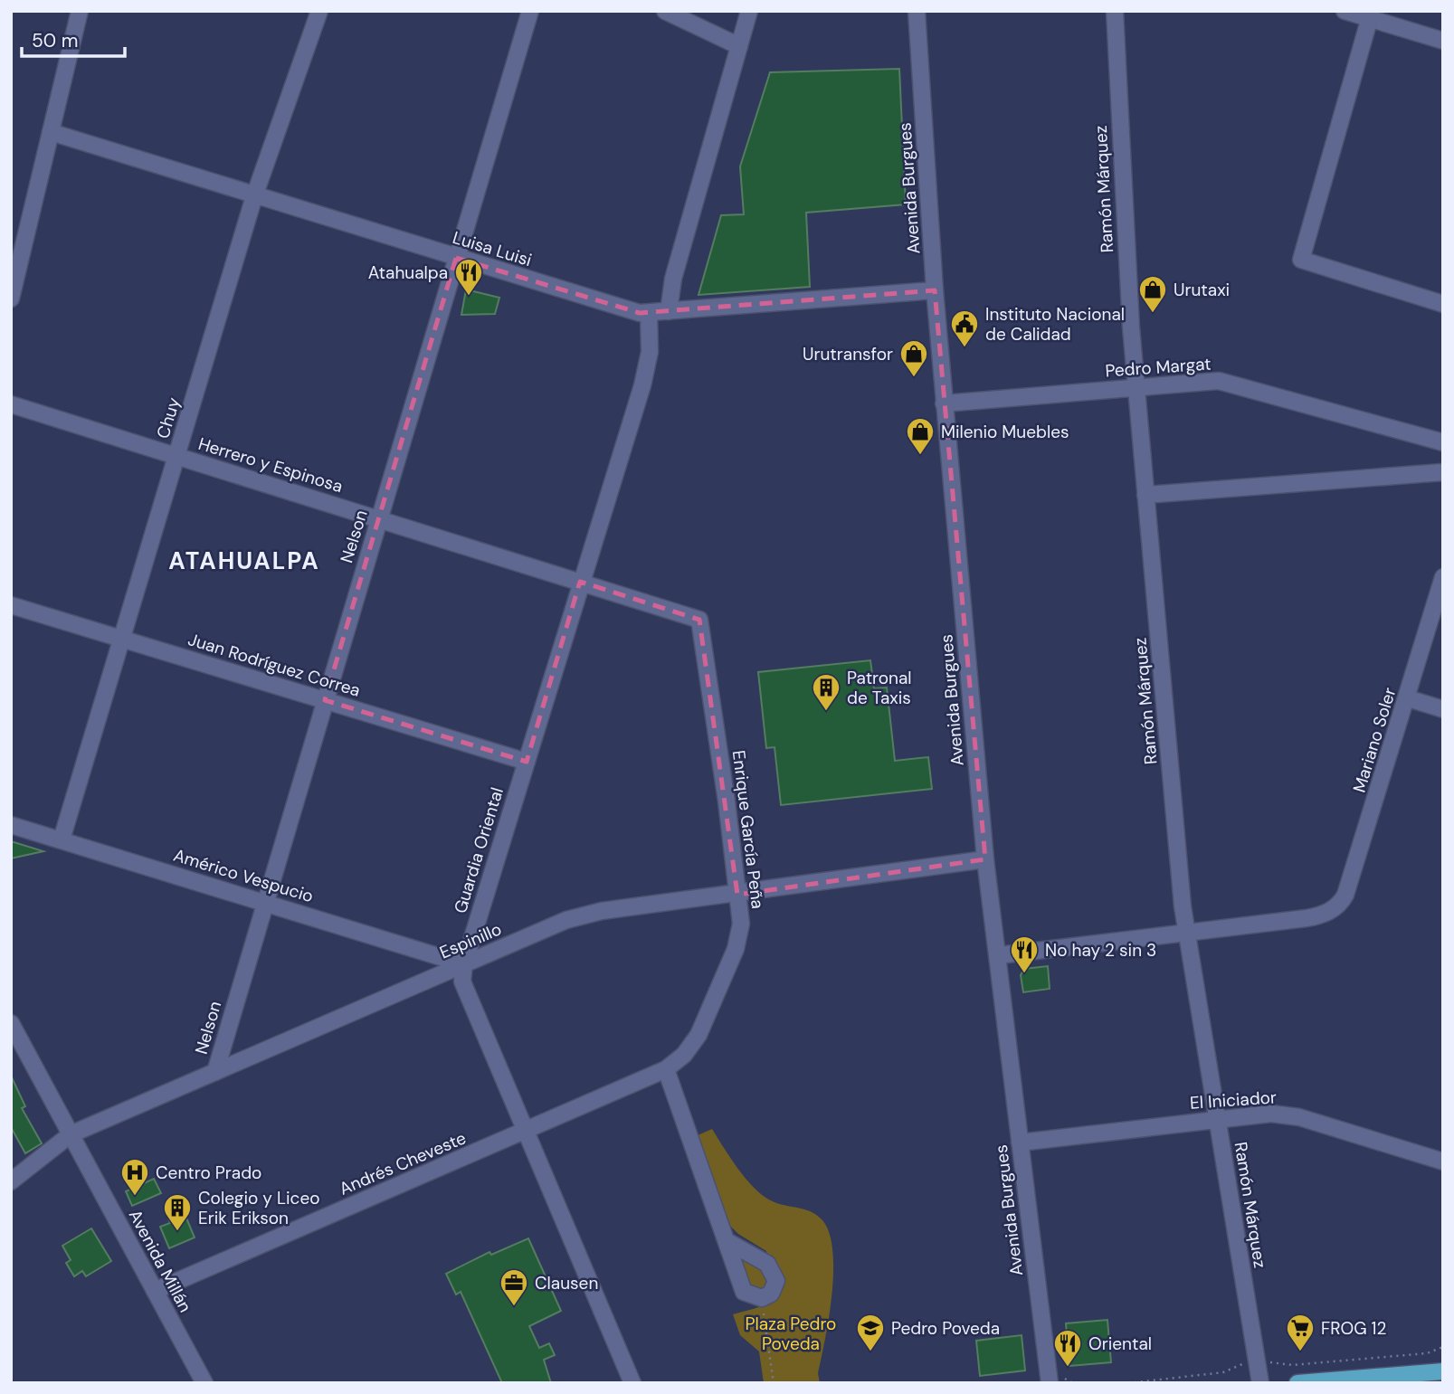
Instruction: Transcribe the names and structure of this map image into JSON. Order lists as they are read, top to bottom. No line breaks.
{"streets":{"street":["Avenida Burgues","Ramón Márquez","Luisa Luisi","Pedro Margat","Chuy","Herrero y Espinosa","Nelson","Juan Rodríguez Correa","Mariano Soler","Enrique García Peña","Guardia Oriental","Américo Vespucio","Espinillo","El Iniciador","Andrés Cheveste","Avenida Millán"]},"crossings":[["Avenida Burgues","Luisa Luisi"],["Avenida Burgues","Pedro Margat"],["Avenida Burgues","Espinillo"],["Avenida Burgues","El Iniciador"],["Ramón Márquez","Pedro Margat"],["Ramón Márquez","Mariano Soler"],["Ramón Márquez","El Iniciador"],["Luisa Luisi","Chuy"],["Luisa Luisi","Nelson"],["Luisa Luisi","Guardia Oriental"],["Chuy","Herrero y Espinosa"],["Chuy","Juan Rodríguez Correa"],["Chuy","Américo Vespucio"],["Herrero y Espinosa","Nelson"],["Herrero y Espinosa","Enrique García Peña"],["Herrero y Espinosa","Guardia Oriental"],["Nelson","Juan Rodríguez Correa"],["Nelson","Américo Vespucio"],["Nelson","Espinillo"],["Juan Rodríguez Correa","Guardia Oriental"],["Enrique García Peña","Espinillo"],["Enrique García Peña","Andrés Cheveste"],["Guardia Oriental","Américo Vespucio"],["Guardia Oriental","Espinillo"],["Guardia Oriental","Andrés Cheveste"],["Américo Vespucio","Espinillo"],["Espinillo","Avenida Millán"],["Andrés Cheveste","Avenida Millán"]],"districts":["ATAHUALPA"],"parks":["Plaza Pedro Poveda"],"places":{"restaurant":["Atahualpa","No hay 2 sin 3","Oriental"],"shop":["Urutaxi","Urutransfor","Milenio Muebles"],"public building":["Instituto Nacional de Calidad"],"building":["Patronal de Taxis","Colegio y Liceo Erik Erikson"],"hospital":["Centro Prado"],"office":["Clausen"],"school or university":["Pedro Poveda"],"supermarket":["FROG 12"]},"scale_bar":"50 m"}
